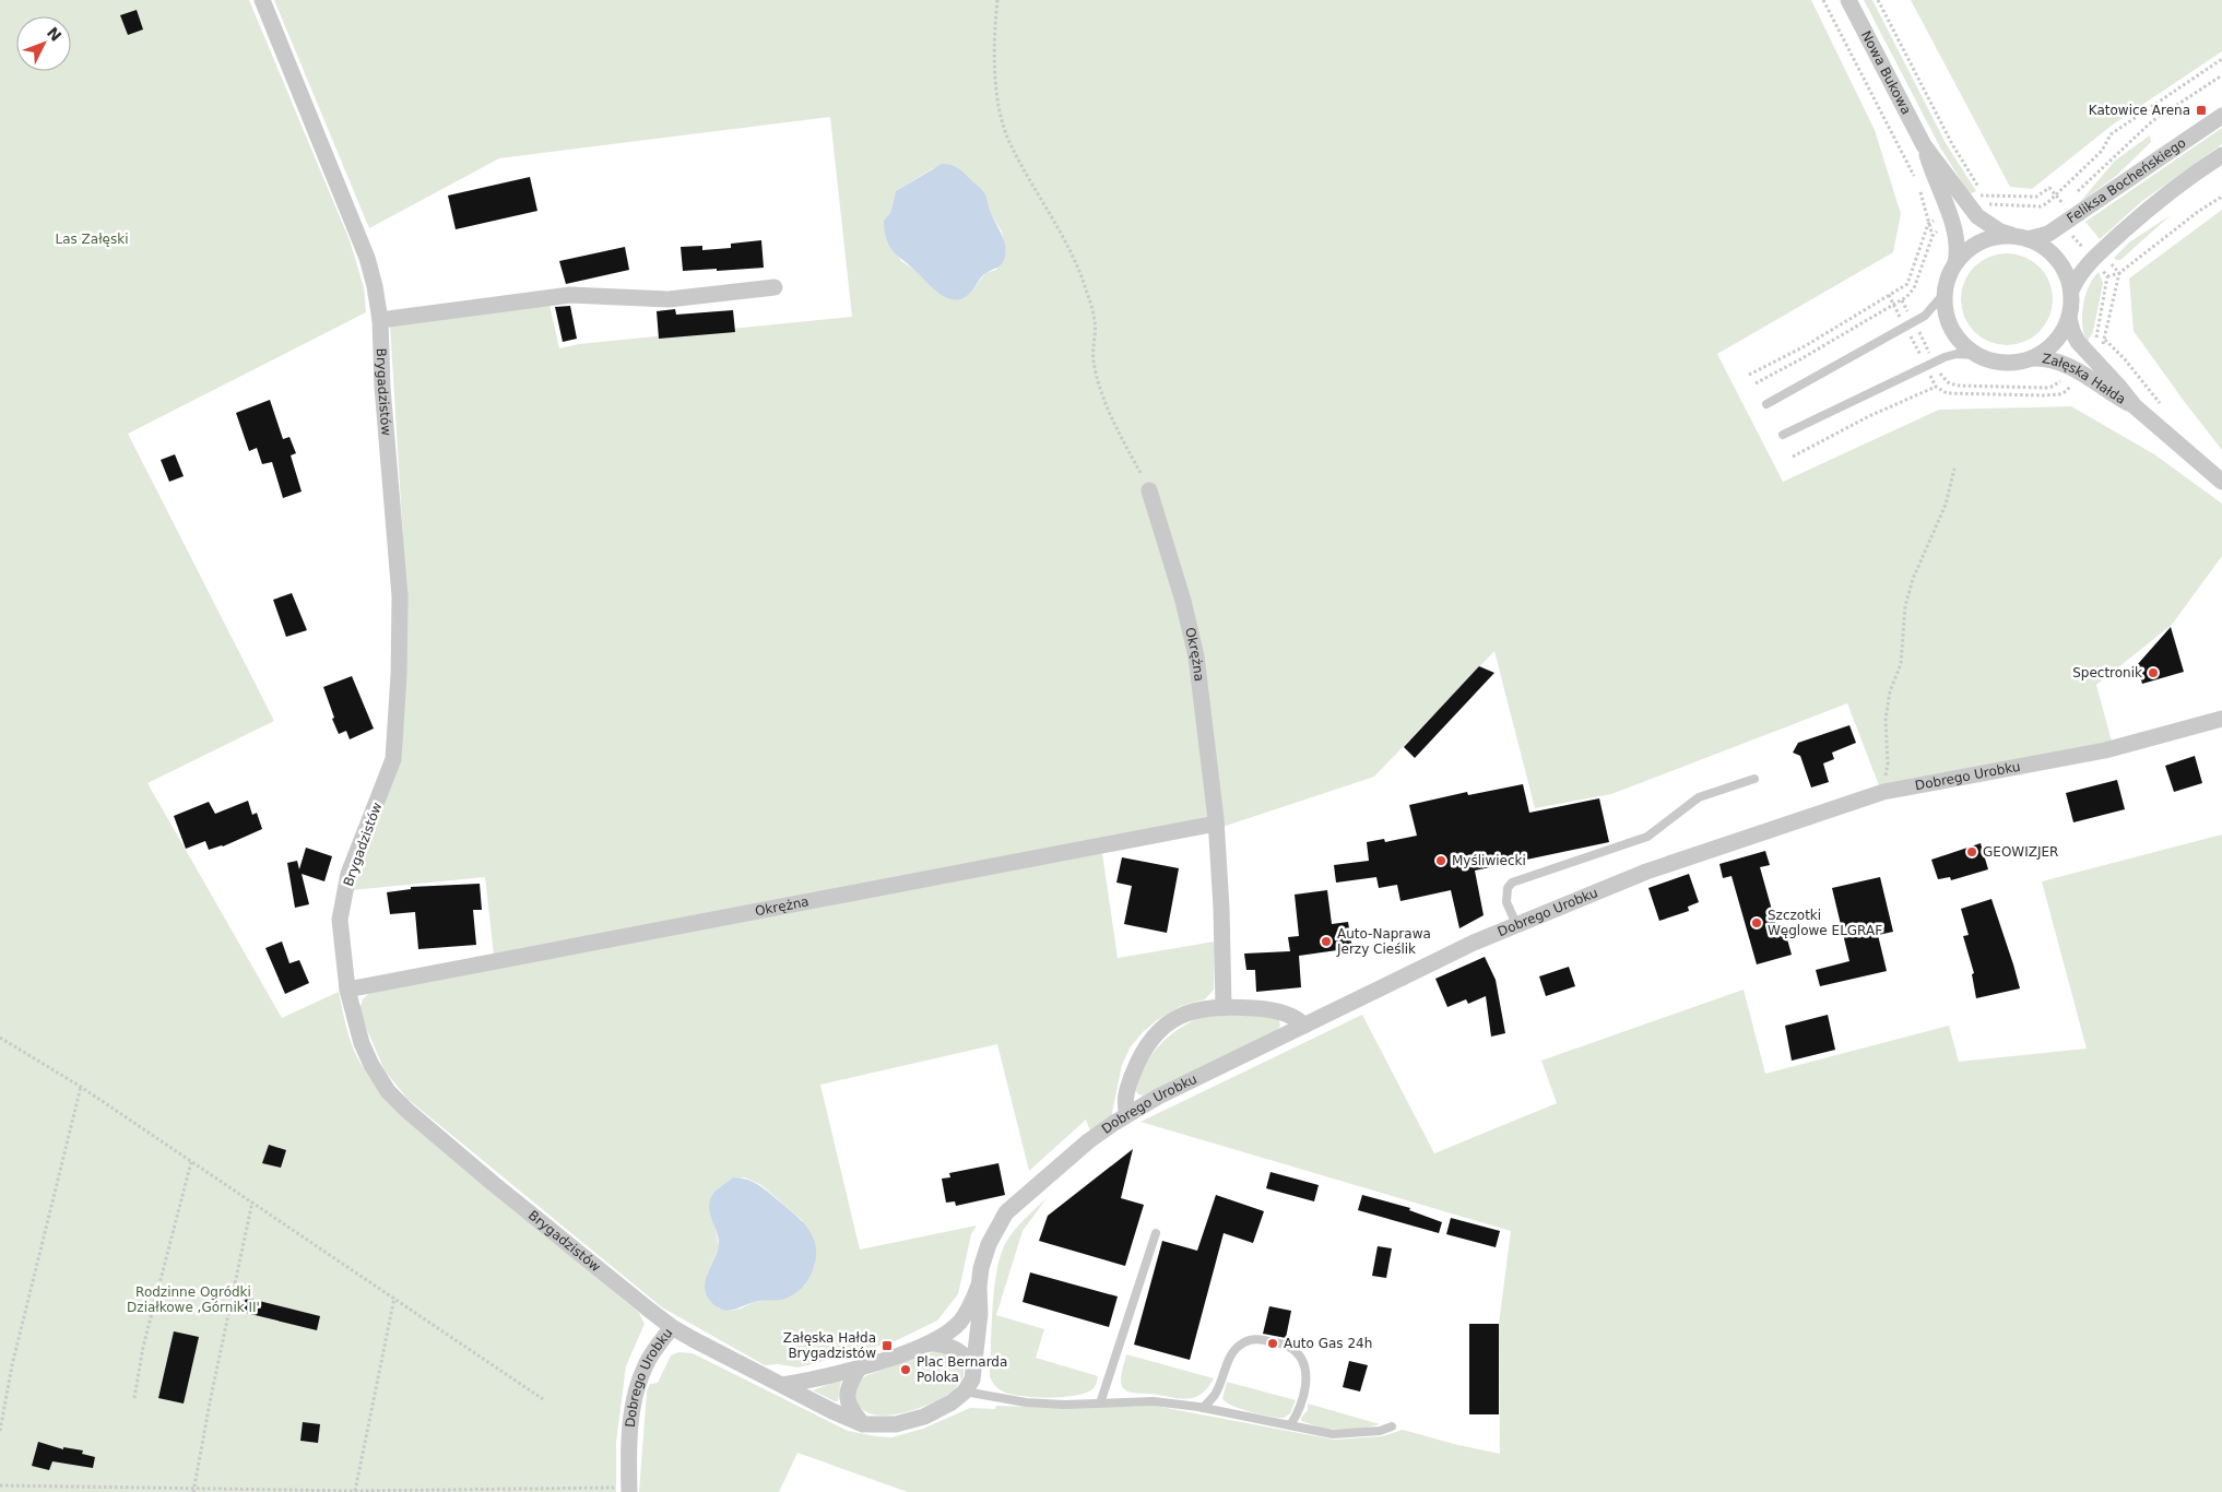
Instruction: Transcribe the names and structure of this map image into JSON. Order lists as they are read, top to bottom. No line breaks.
{"streets":{"street":["Nowa Bukowa","Feliksa Bocheńskiego","Załęska Hałda","Brygadzistów","Okrężna","Dobrego Urobku"]},"crossings":[["Nowa Bukowa","Feliksa Bocheńskiego"],["Nowa Bukowa","Załęska Hałda"],["Feliksa Bocheńskiego","Załęska Hałda"],["Brygadzistów","Okrężna"],["Brygadzistów","Dobrego Urobku"]],"parks":["Las Załęski","Rodzinne Ogródki Działkowe ,Górnik II'"],"places":{"transit":["Katowice Arena","Załęska Hałda Brygadzistów"],"other":["Spectronik","GEOWIZJER","Myśliwiecki","Szczotki Węglowe ELGRAF","Auto-Naprawa Jerzy Cieślik","Auto Gas 24h","Plac Bernarda Poloka"]},"north":"top right"}
